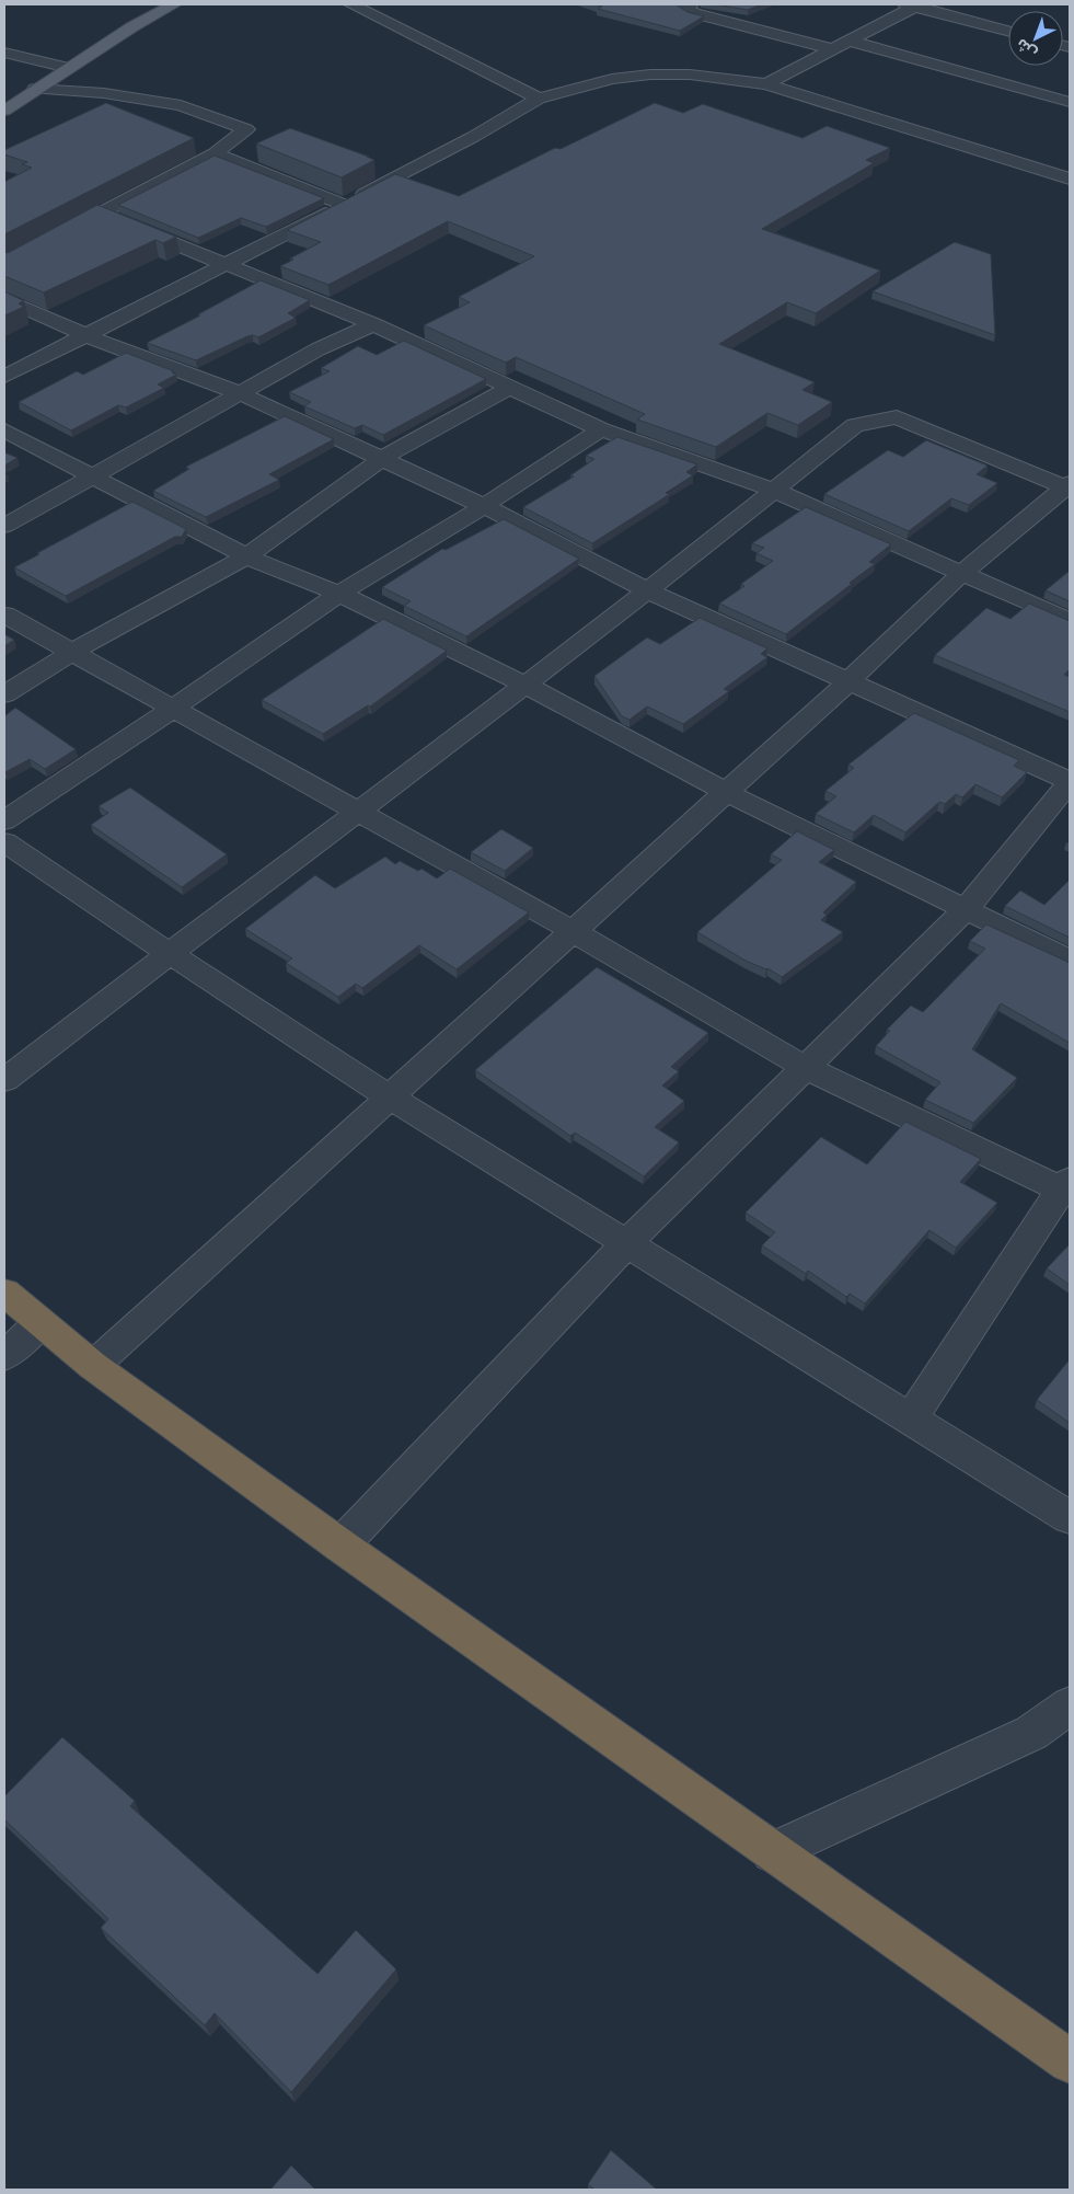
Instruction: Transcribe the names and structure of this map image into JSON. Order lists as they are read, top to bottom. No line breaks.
{"north":"bottom left"}
